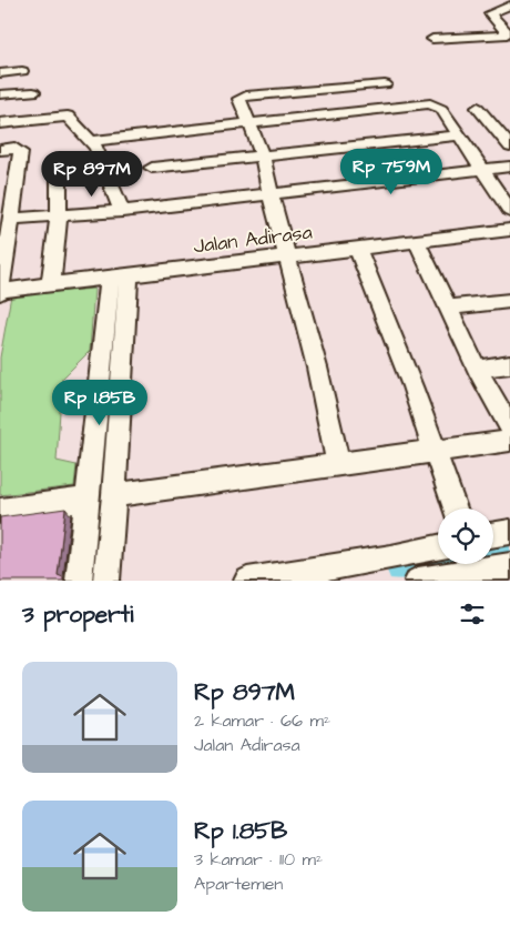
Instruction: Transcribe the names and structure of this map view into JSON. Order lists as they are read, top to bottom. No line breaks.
{"streets":{"street":["Jalan Adirasa"]},"page":{"price":["Rp 759M","Rp 897M","Rp 1.85B"],"heading":"3 properti","list":[{"name":"Rp 897M","note":"2 kamar · 66 m² · Jalan Adirasa"},{"name":"Rp 1.85B","note":"3 kamar · 110 m² · Apartemen"}]}}
